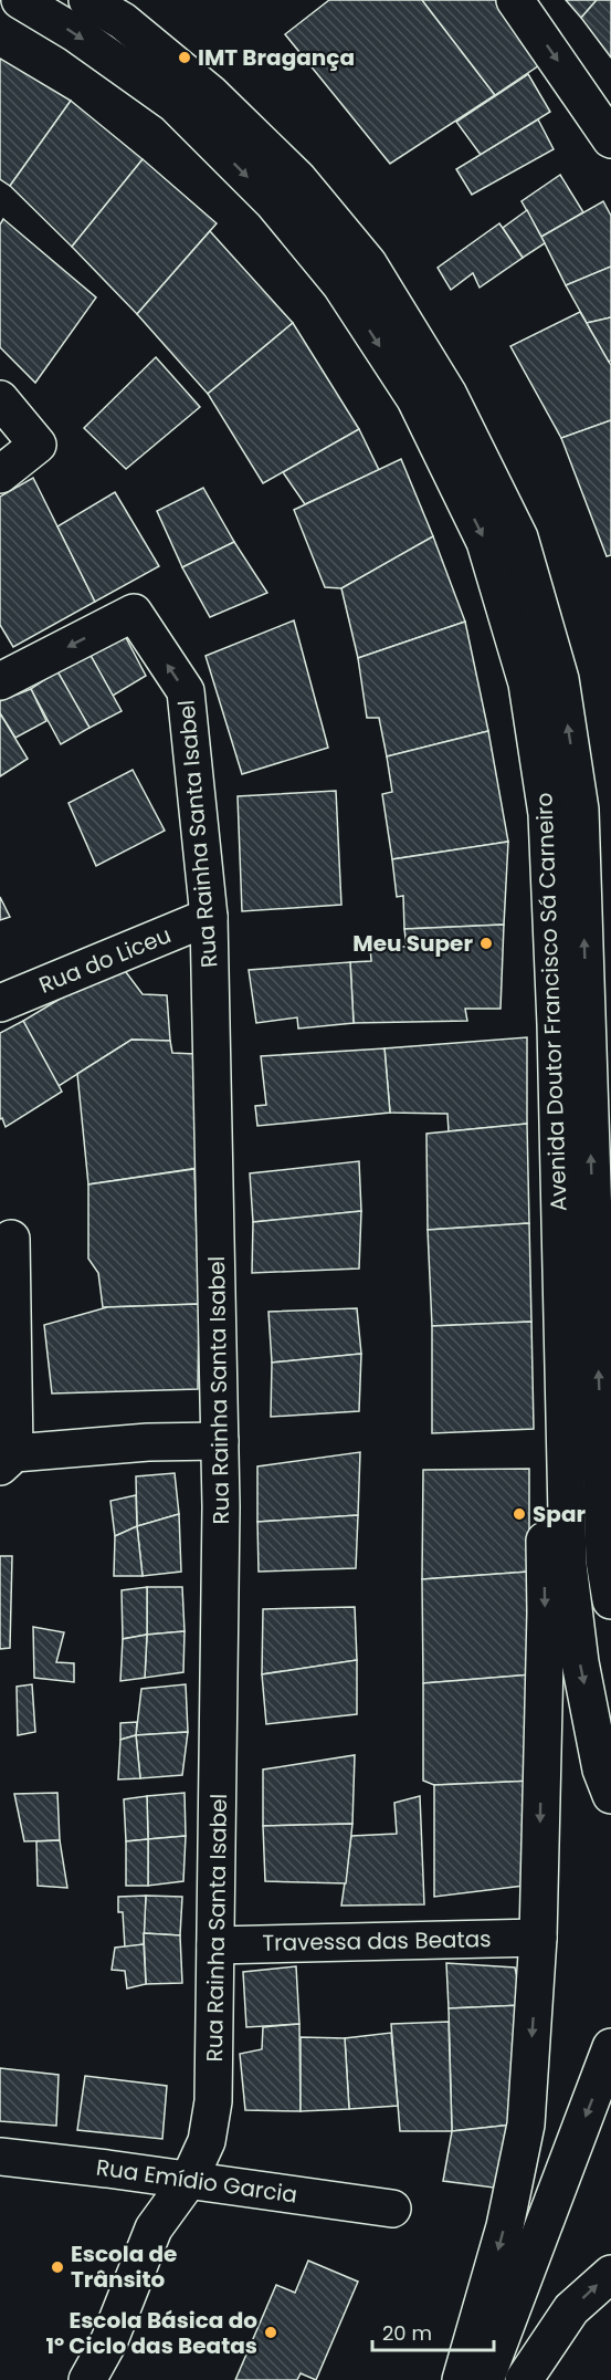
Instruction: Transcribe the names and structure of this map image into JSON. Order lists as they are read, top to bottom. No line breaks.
{"streets":{"main road":["Rua Rainha Santa Isabel","Rua do Liceu","Avenida Doutor Francisco Sá Carneiro","Travessa das Beatas","Rua Emídio Garcia"]},"crossings":[["Rua Rainha Santa Isabel","Rua do Liceu"],["Rua Rainha Santa Isabel","Travessa das Beatas"],["Rua Rainha Santa Isabel","Rua Emídio Garcia"]],"places":["IMT Bragança","Meu Super","Spar","Escola de Trânsito","Escola Básica do 1º Ciclo das Beatas"],"scale_bar":"20 m"}
